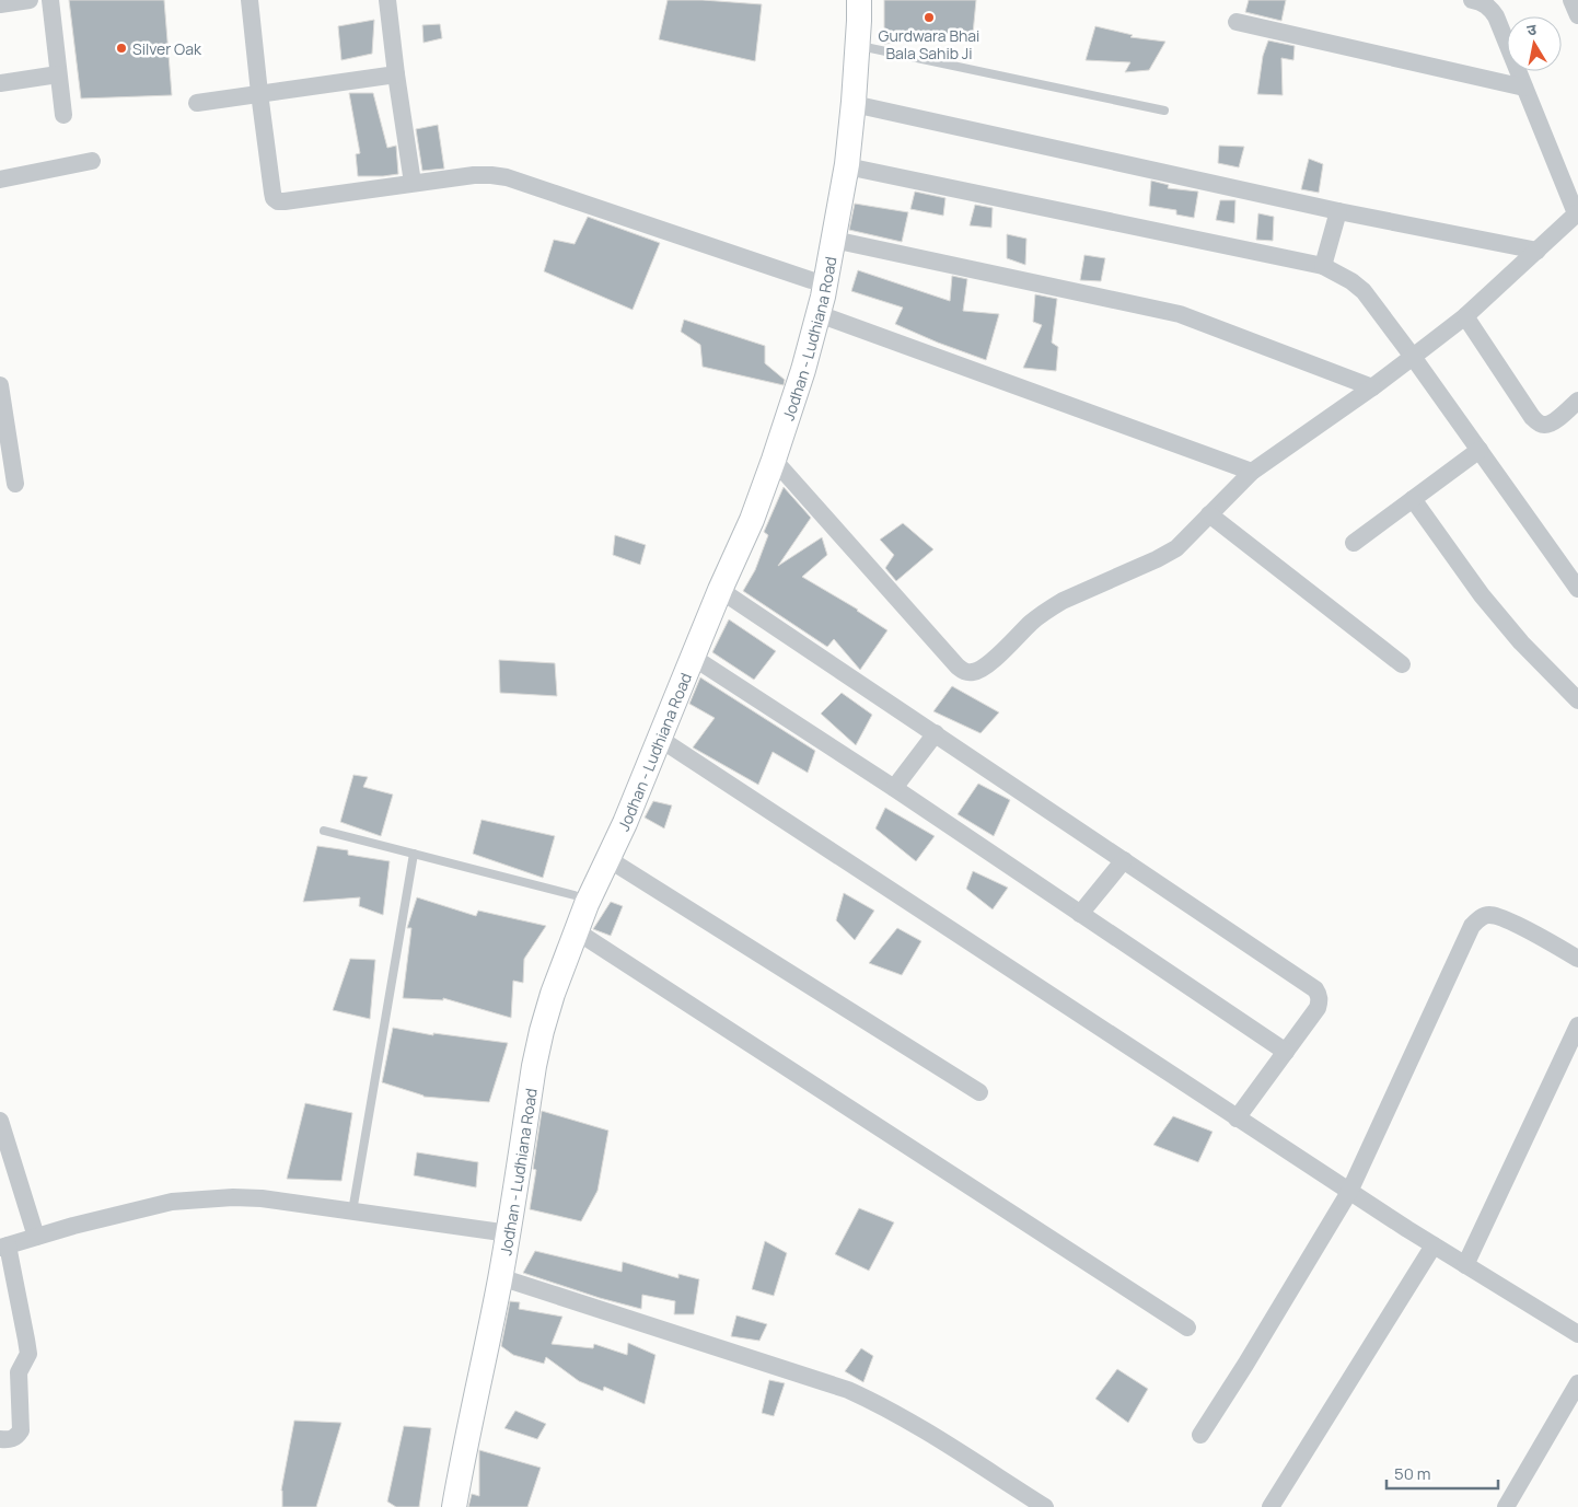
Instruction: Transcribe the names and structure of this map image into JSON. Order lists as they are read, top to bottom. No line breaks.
{"streets":{"street":["Jodhan - Ludhiana Road"]},"places":["Gurdwara Bhai Bala Sahib Ji","Silver Oak"],"scale_bar":"50 m","north":"top"}
